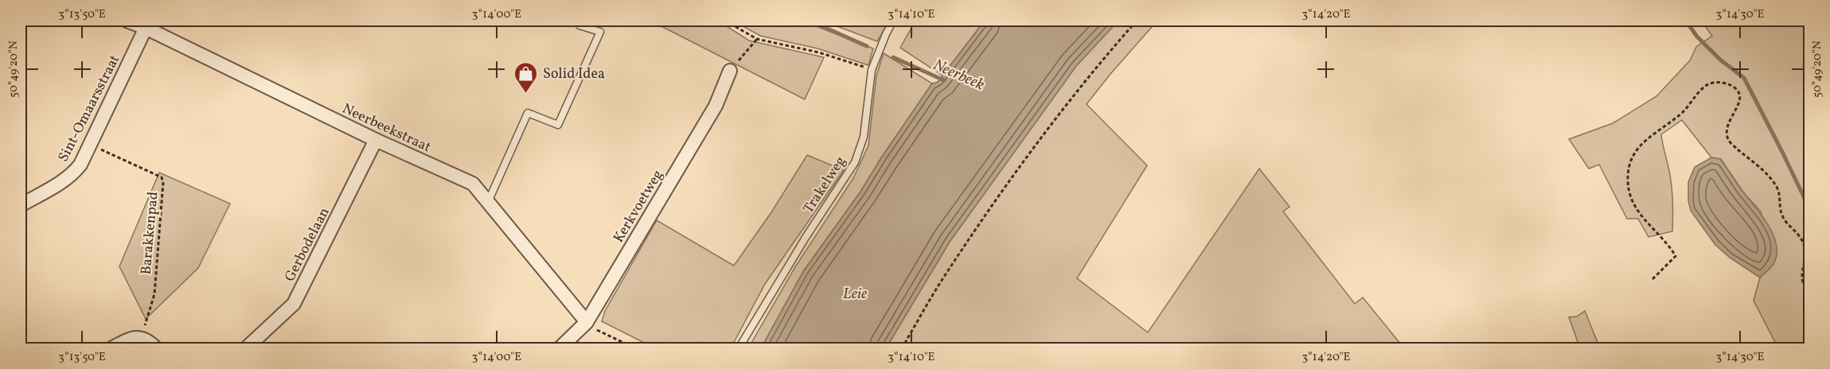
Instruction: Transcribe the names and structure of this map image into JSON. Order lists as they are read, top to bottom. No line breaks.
{"streets":{"street":["Sint-Omaarsstraat","Neerbeekstraat","Kerkvoetweg","Gerbodelaan"],"lane":["Trakelweg"],"path":["Barakkenpad"]},"crossings":[["Sint-Omaarsstraat","Neerbeekstraat"],["Sint-Omaarsstraat","Barakkenpad"],["Neerbeekstraat","Kerkvoetweg"],["Neerbeekstraat","Gerbodelaan"]],"water":["Neerbeek","Leie"],"places":{"shop":["Solid Idea"]},"coordinates":["3°13'50\"E","3°14'00\"E","3°14'10\"E","3°14'20\"E","3°14'30\"E","50°49'20\"N"]}
